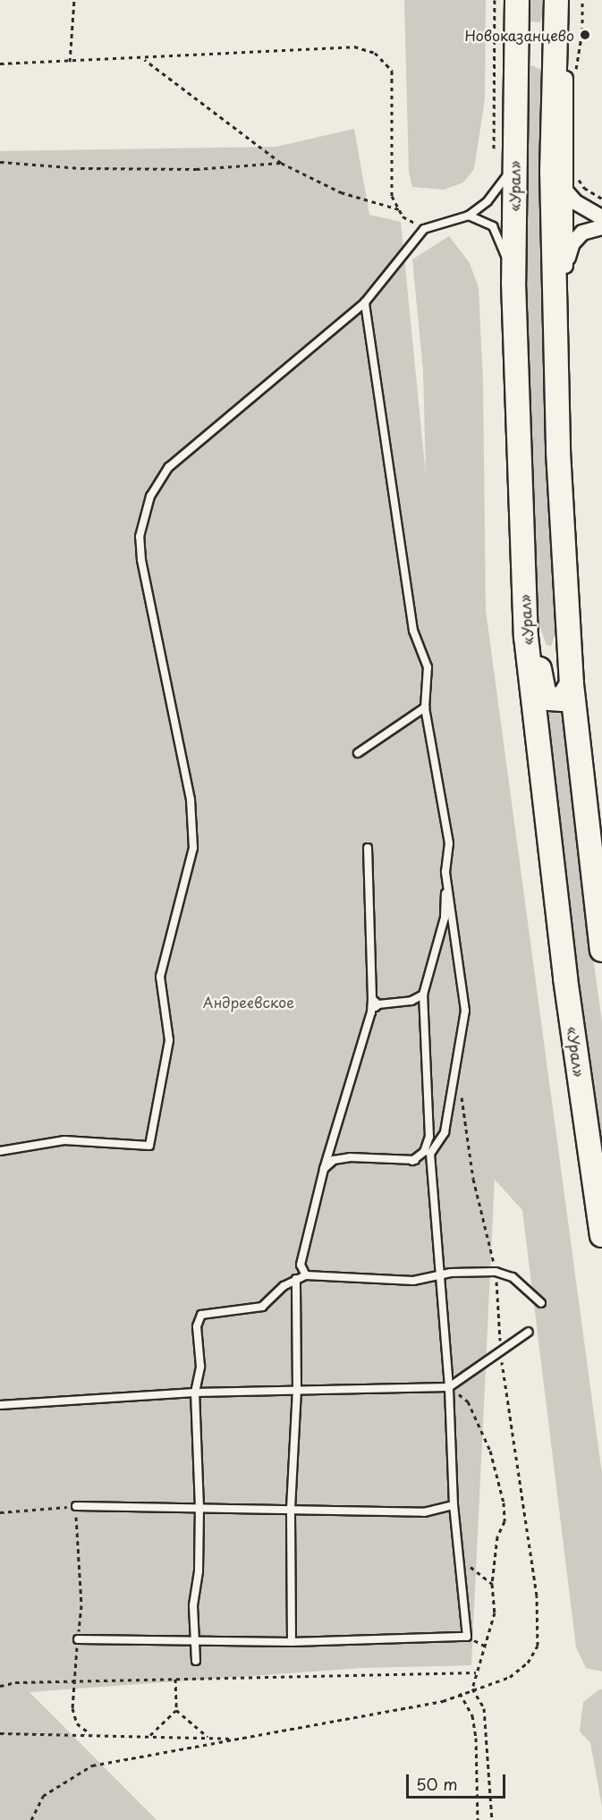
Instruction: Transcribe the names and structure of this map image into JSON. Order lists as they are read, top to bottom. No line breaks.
{"streets":{"main road":["«Урал»"]},"parks":["Андреевское"],"places":["Новоказанцево"],"scale_bar":"50 m"}
